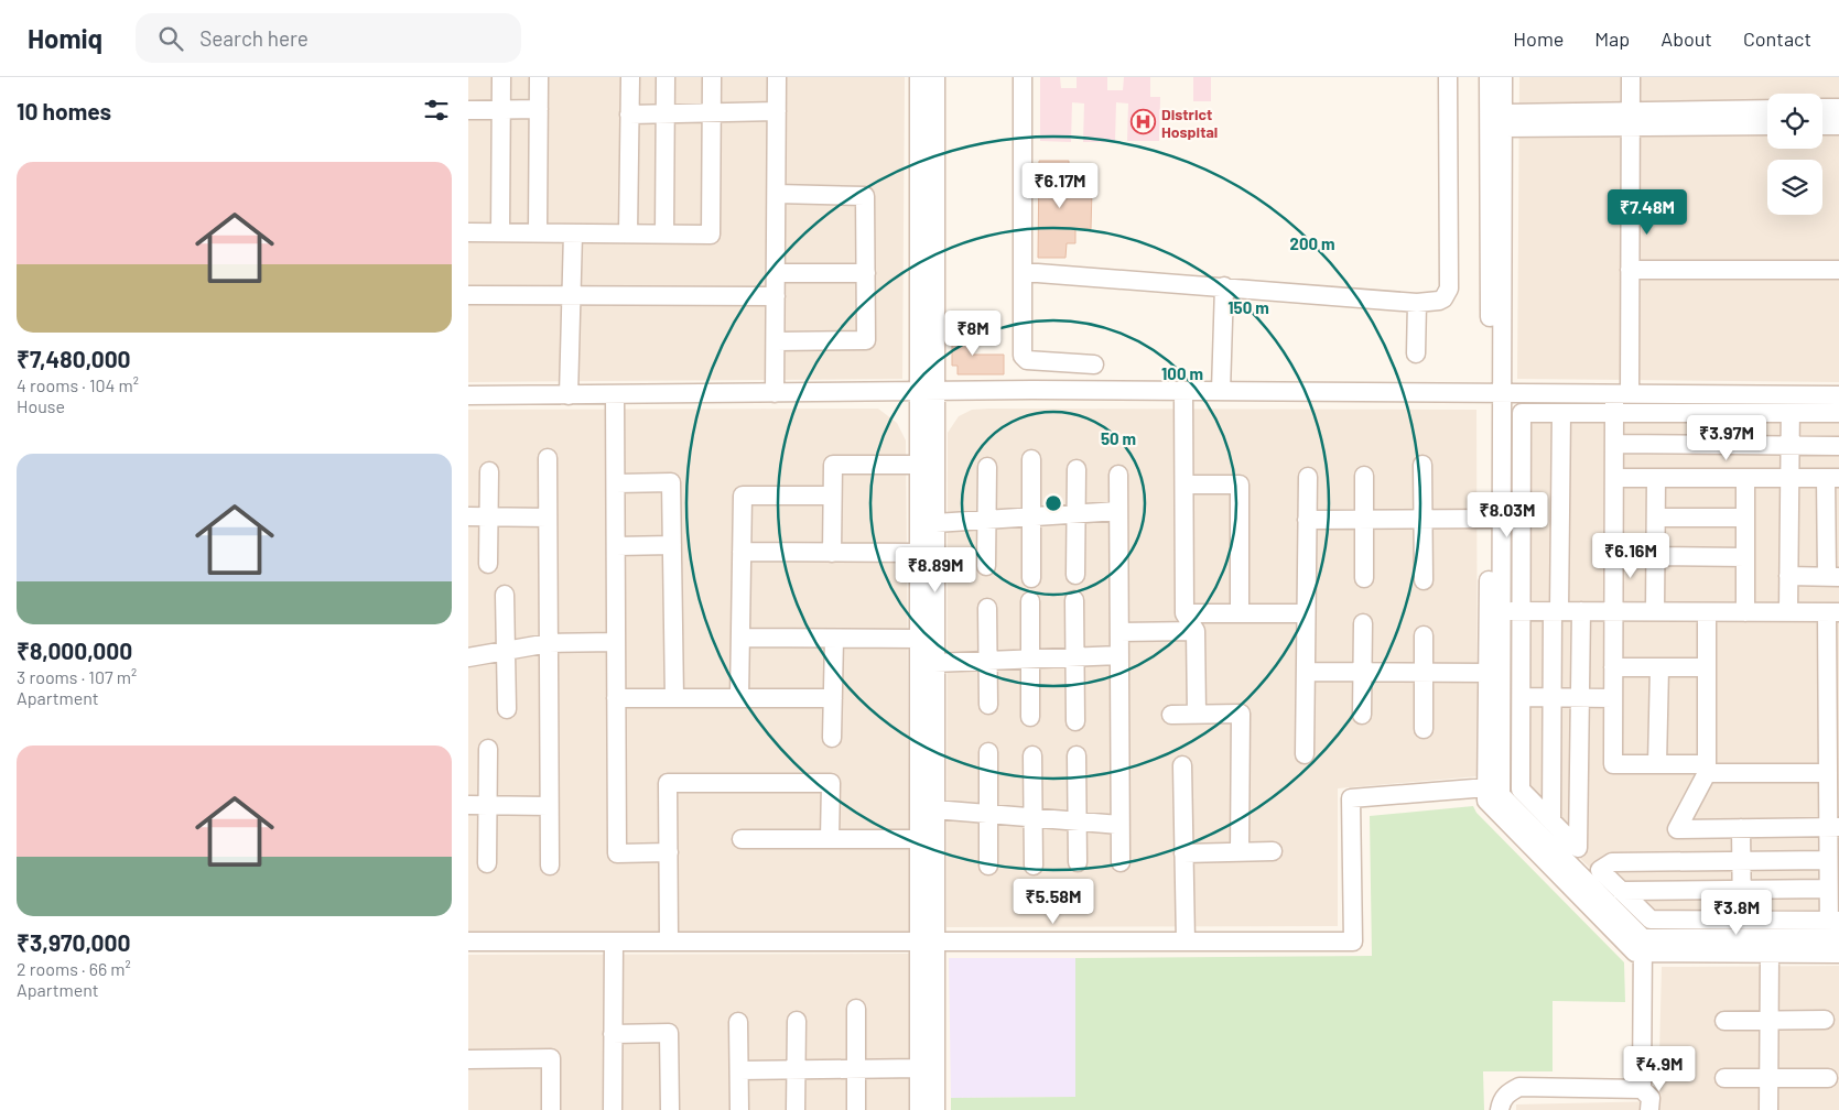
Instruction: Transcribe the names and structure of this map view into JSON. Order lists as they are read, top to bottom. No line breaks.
{"places":{"hospital":["District Hospital"]},"page":{"header":"Homiq","search":"Search here","nav":["Home","Map","About","Contact"],"heading":"10 homes","list":[{"name":"₹7,480,000","note":"4 rooms · 104 m² · House"},{"name":"₹8,000,000","note":"3 rooms · 107 m² · Apartment"},{"name":"₹3,970,000","note":"2 rooms · 66 m² · Apartment"}],"price":["₹6.17M","₹7.48M","₹8M","₹3.97M","₹8.03M","₹6.16M","₹8.89M","₹5.58M","₹3.8M","₹4.9M"]},"rings":["200 m","150 m","100 m","50 m"]}
